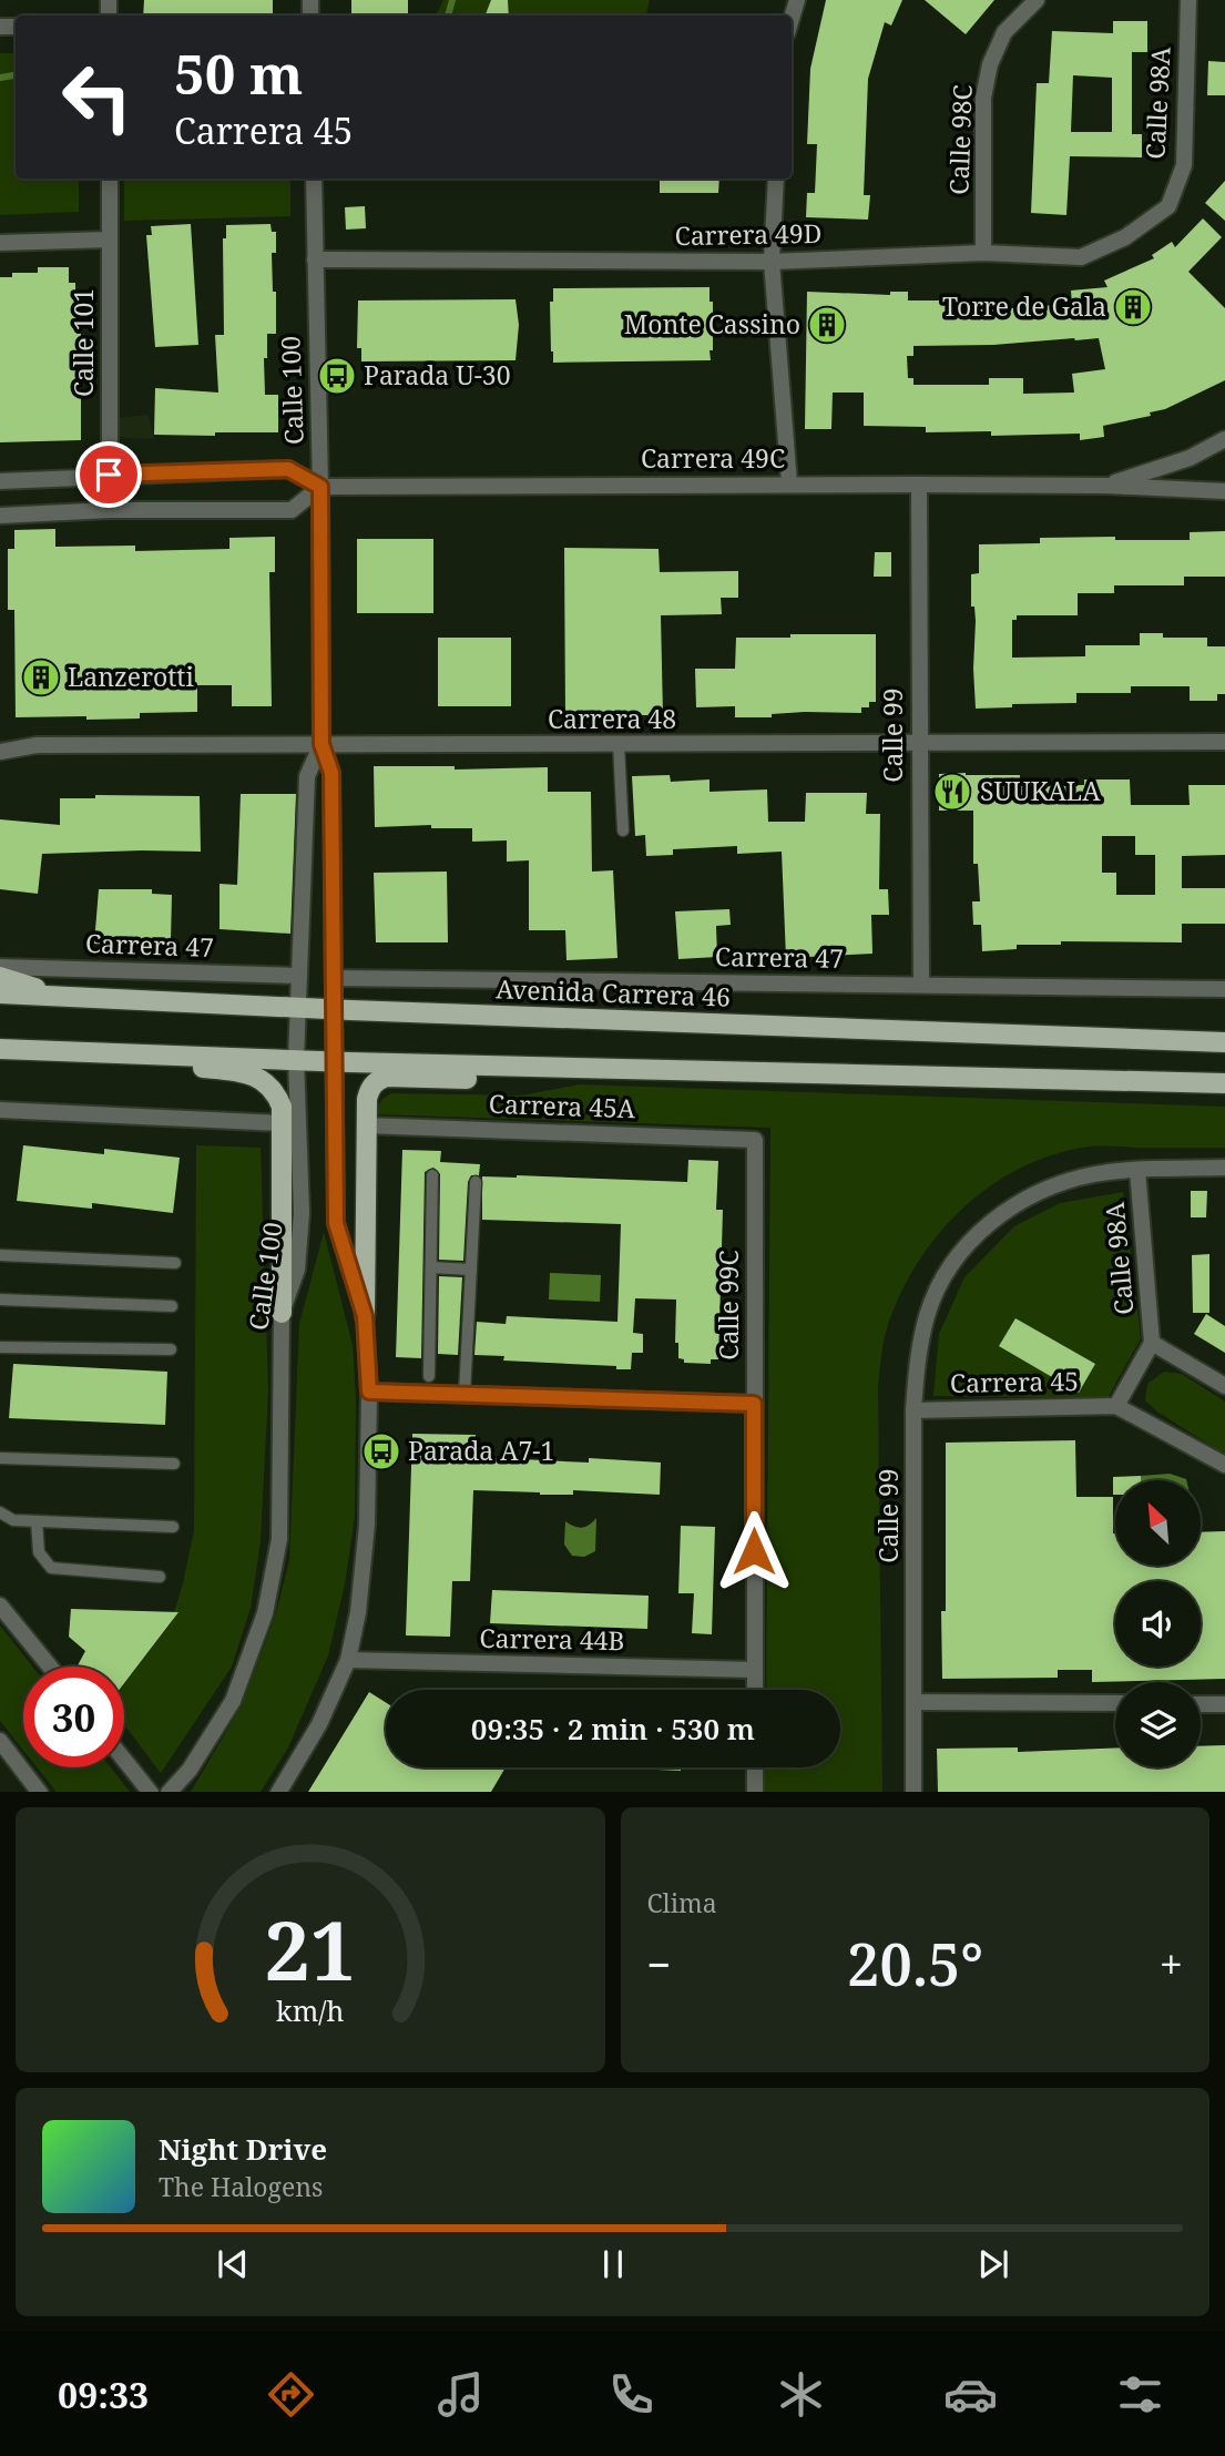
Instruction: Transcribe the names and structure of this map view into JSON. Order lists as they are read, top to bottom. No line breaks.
{"streets":{"main road":["Avenida Carrera 46"],"street":["Calle 98A","Calle 98C","Carrera 49D","Calle 101","Calle 100","Carrera 49C","Carrera 48","Calle 99","Carrera 47","Carrera 45A","Calle 99C","Carrera 45","Carrera 44B"]},"crossings":[["Calle 98A","Carrera 49D"],["Calle 98A","Calle 99"],["Calle 98C","Carrera 49D"],["Carrera 49D","Calle 100"],["Calle 101","Carrera 49C"],["Calle 100","Carrera 49C"],["Calle 100","Carrera 48"],["Calle 100","Carrera 47"],["Calle 100","Avenida Carrera 46"],["Calle 100","Carrera 44B"],["Carrera 49C","Calle 99"],["Carrera 48","Calle 99"],["Calle 99","Carrera 47"],["Calle 99","Carrera 45"],["Carrera 45A","Calle 99C"],["Calle 99C","Carrera 44B"]],"places":{"building":["Torre de Gala","Monte Cassino","Lanzerotti"],"bus stop":["Parada U-30","Parada A7-1"],"restaurant":["SUUKALA"]},"north":"top left","page":{"turn":["50 m","Carrera 45"],"limit":"30","trip":"09:35 · 2 min · 530 m","tile":"Clima","heat":["−","20.5°","+"],"song":["Night Drive","The Halogens"],"tabs":"09:33","gauge":["21","km/h"]}}
